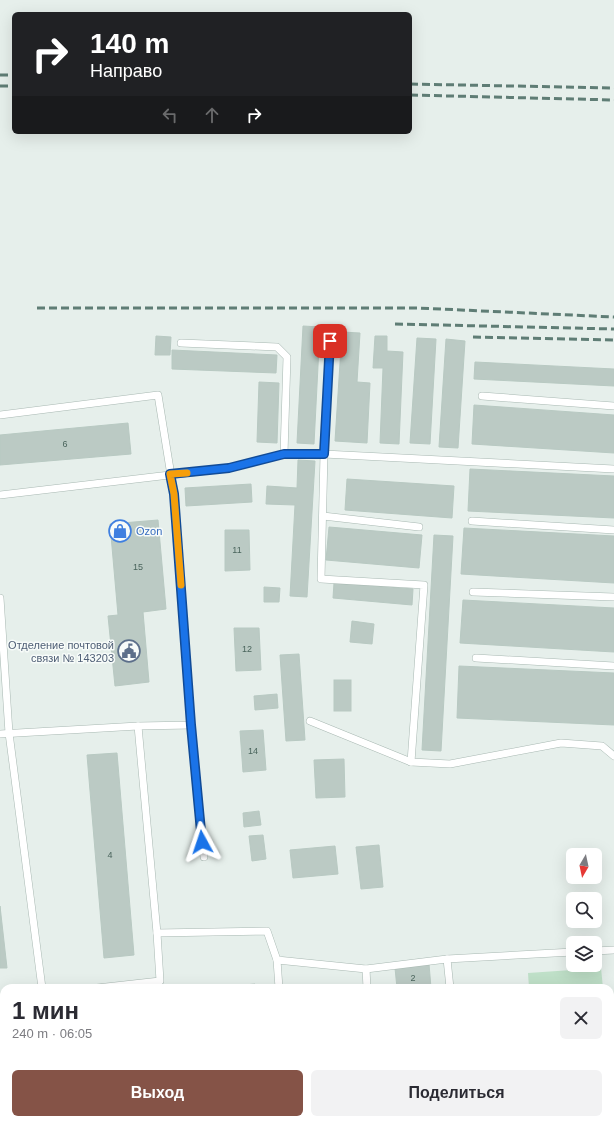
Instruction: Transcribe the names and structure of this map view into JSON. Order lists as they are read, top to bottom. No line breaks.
{"places":{"shop":["Ozon"],"public building":["Отделение почтовой связи № 143203"]},"house_numbers":["6","11","15","12","14","4","2"],"north":"bottom","page":{"turn":["140 m","Направо"],"heading":["1 мин","240 m · 06:05"],"buttons":["Выход","Поделиться"]}}
